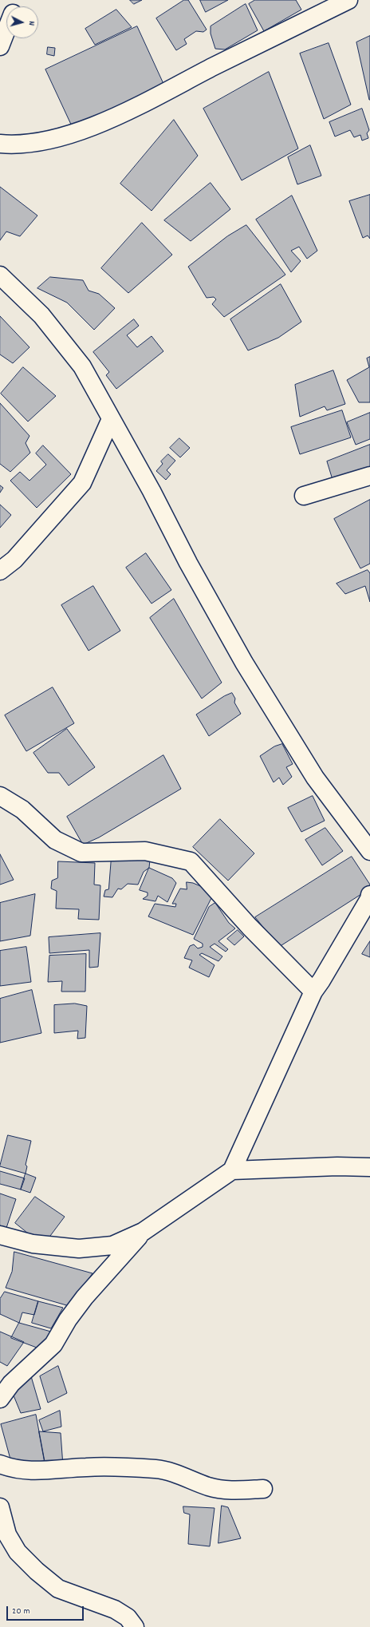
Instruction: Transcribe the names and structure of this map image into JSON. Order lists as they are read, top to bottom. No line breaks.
{"scale_bar":"20 m","north":"right"}
